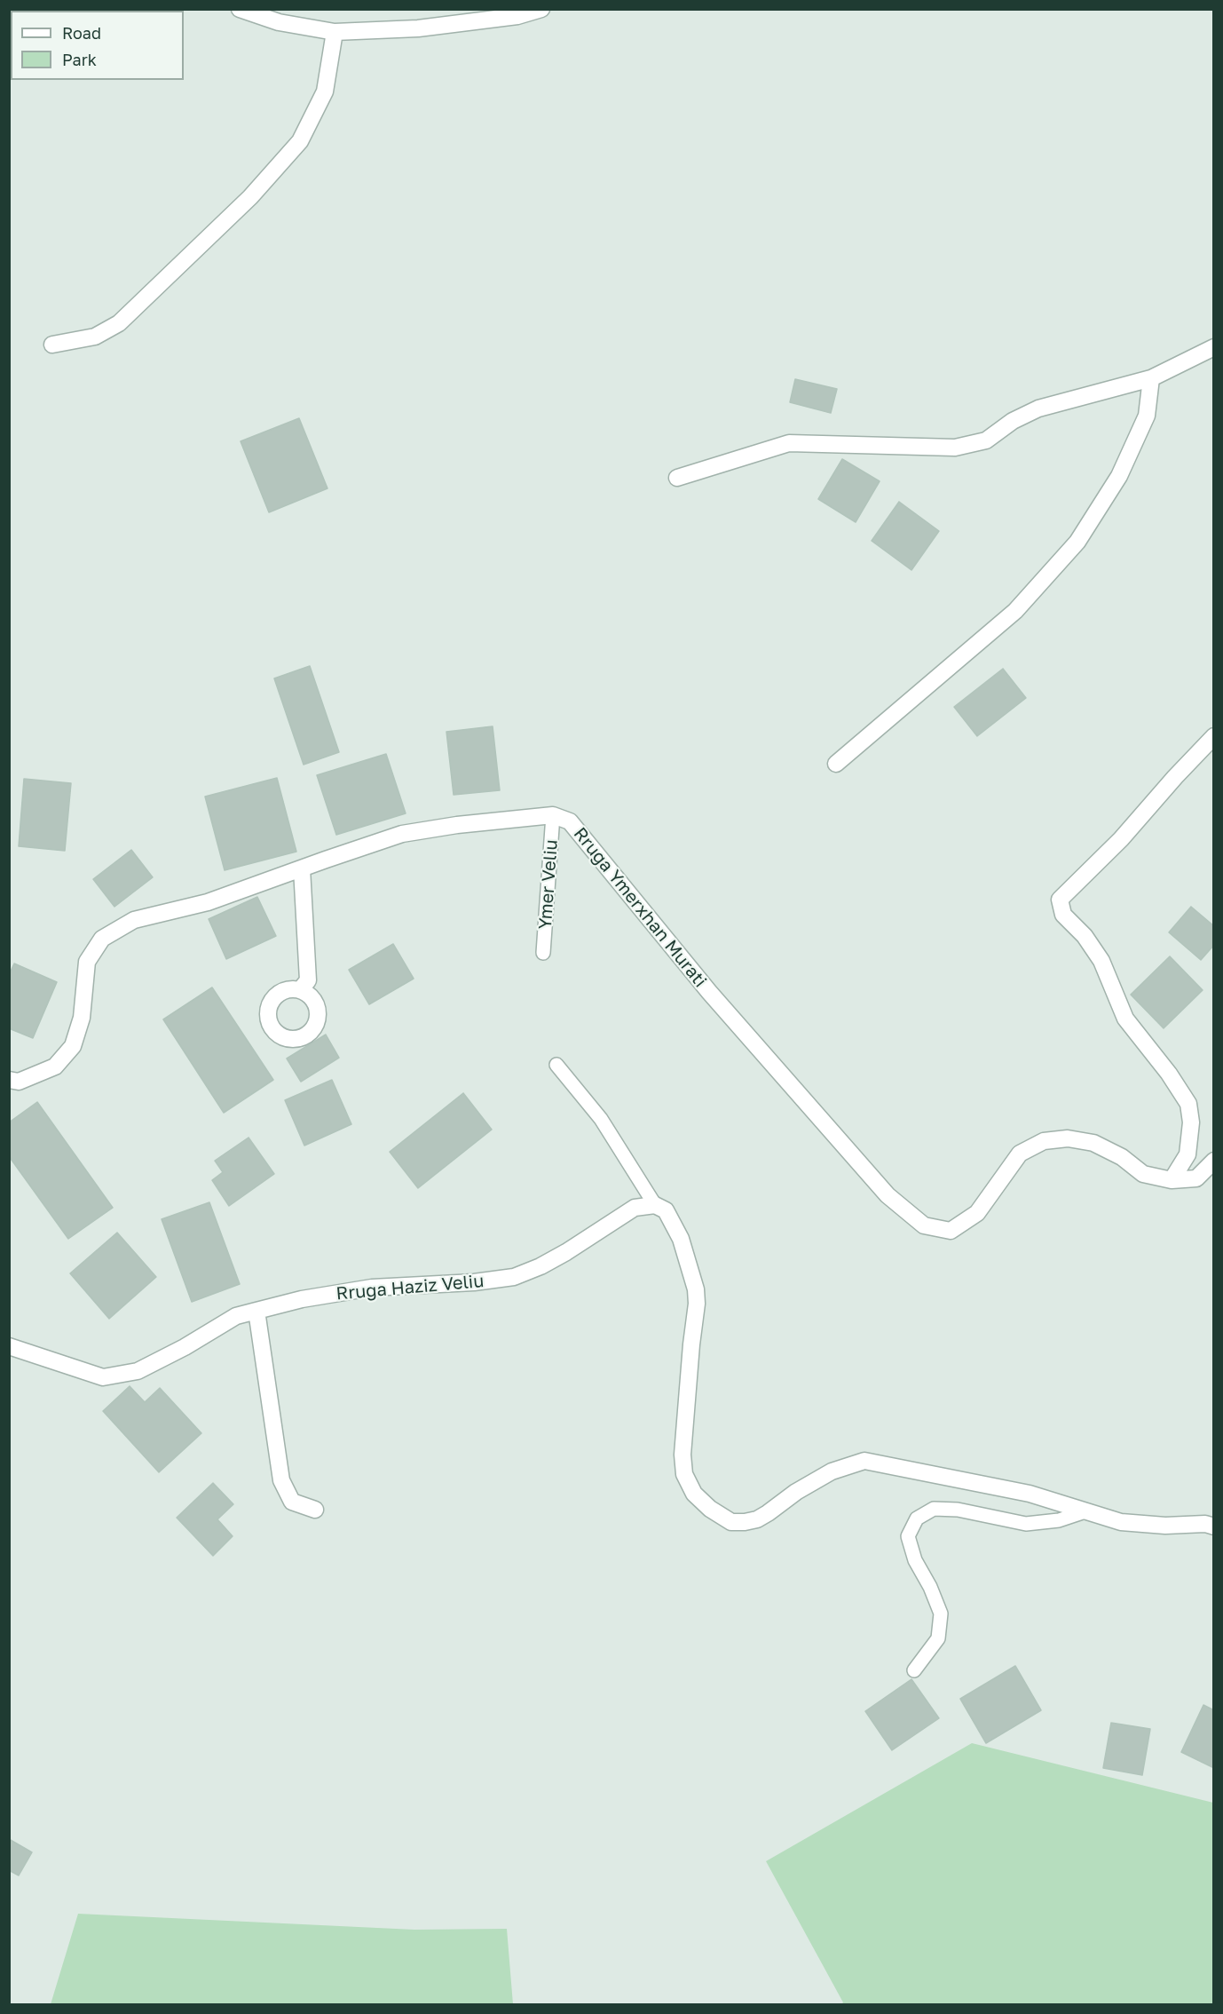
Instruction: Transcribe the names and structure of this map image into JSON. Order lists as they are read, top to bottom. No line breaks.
{"streets":{"street":["Rruga Ymerxhan Murati","Rruga Haziz Veliu"],"lane":["Ymer Veliu"]},"crossings":[["Ymer Veliu","Rruga Ymerxhan Murati"]],"legend":["Road","Park"]}
